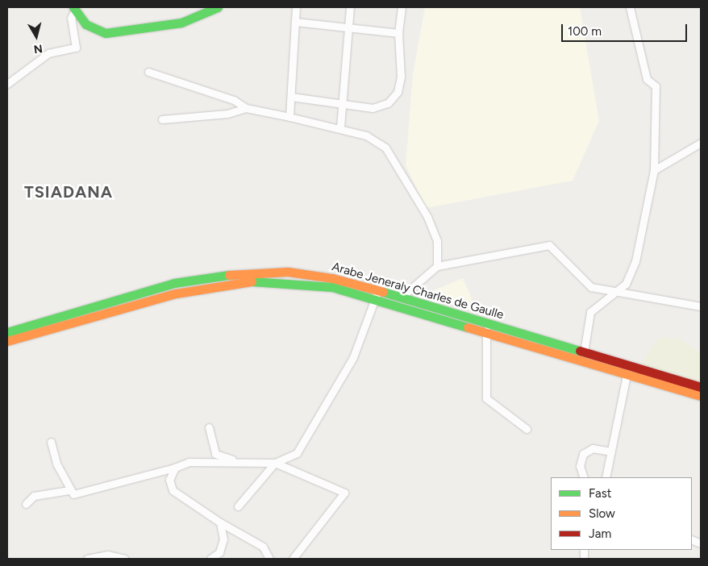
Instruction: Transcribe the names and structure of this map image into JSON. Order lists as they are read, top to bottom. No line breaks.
{"streets":{"street":["Arabe Jeneraly Charles de Gaulle"]},"districts":["TSIADANA"],"legend":["Fast","Slow","Jam"],"scale_bar":"100 m","north":"bottom"}
